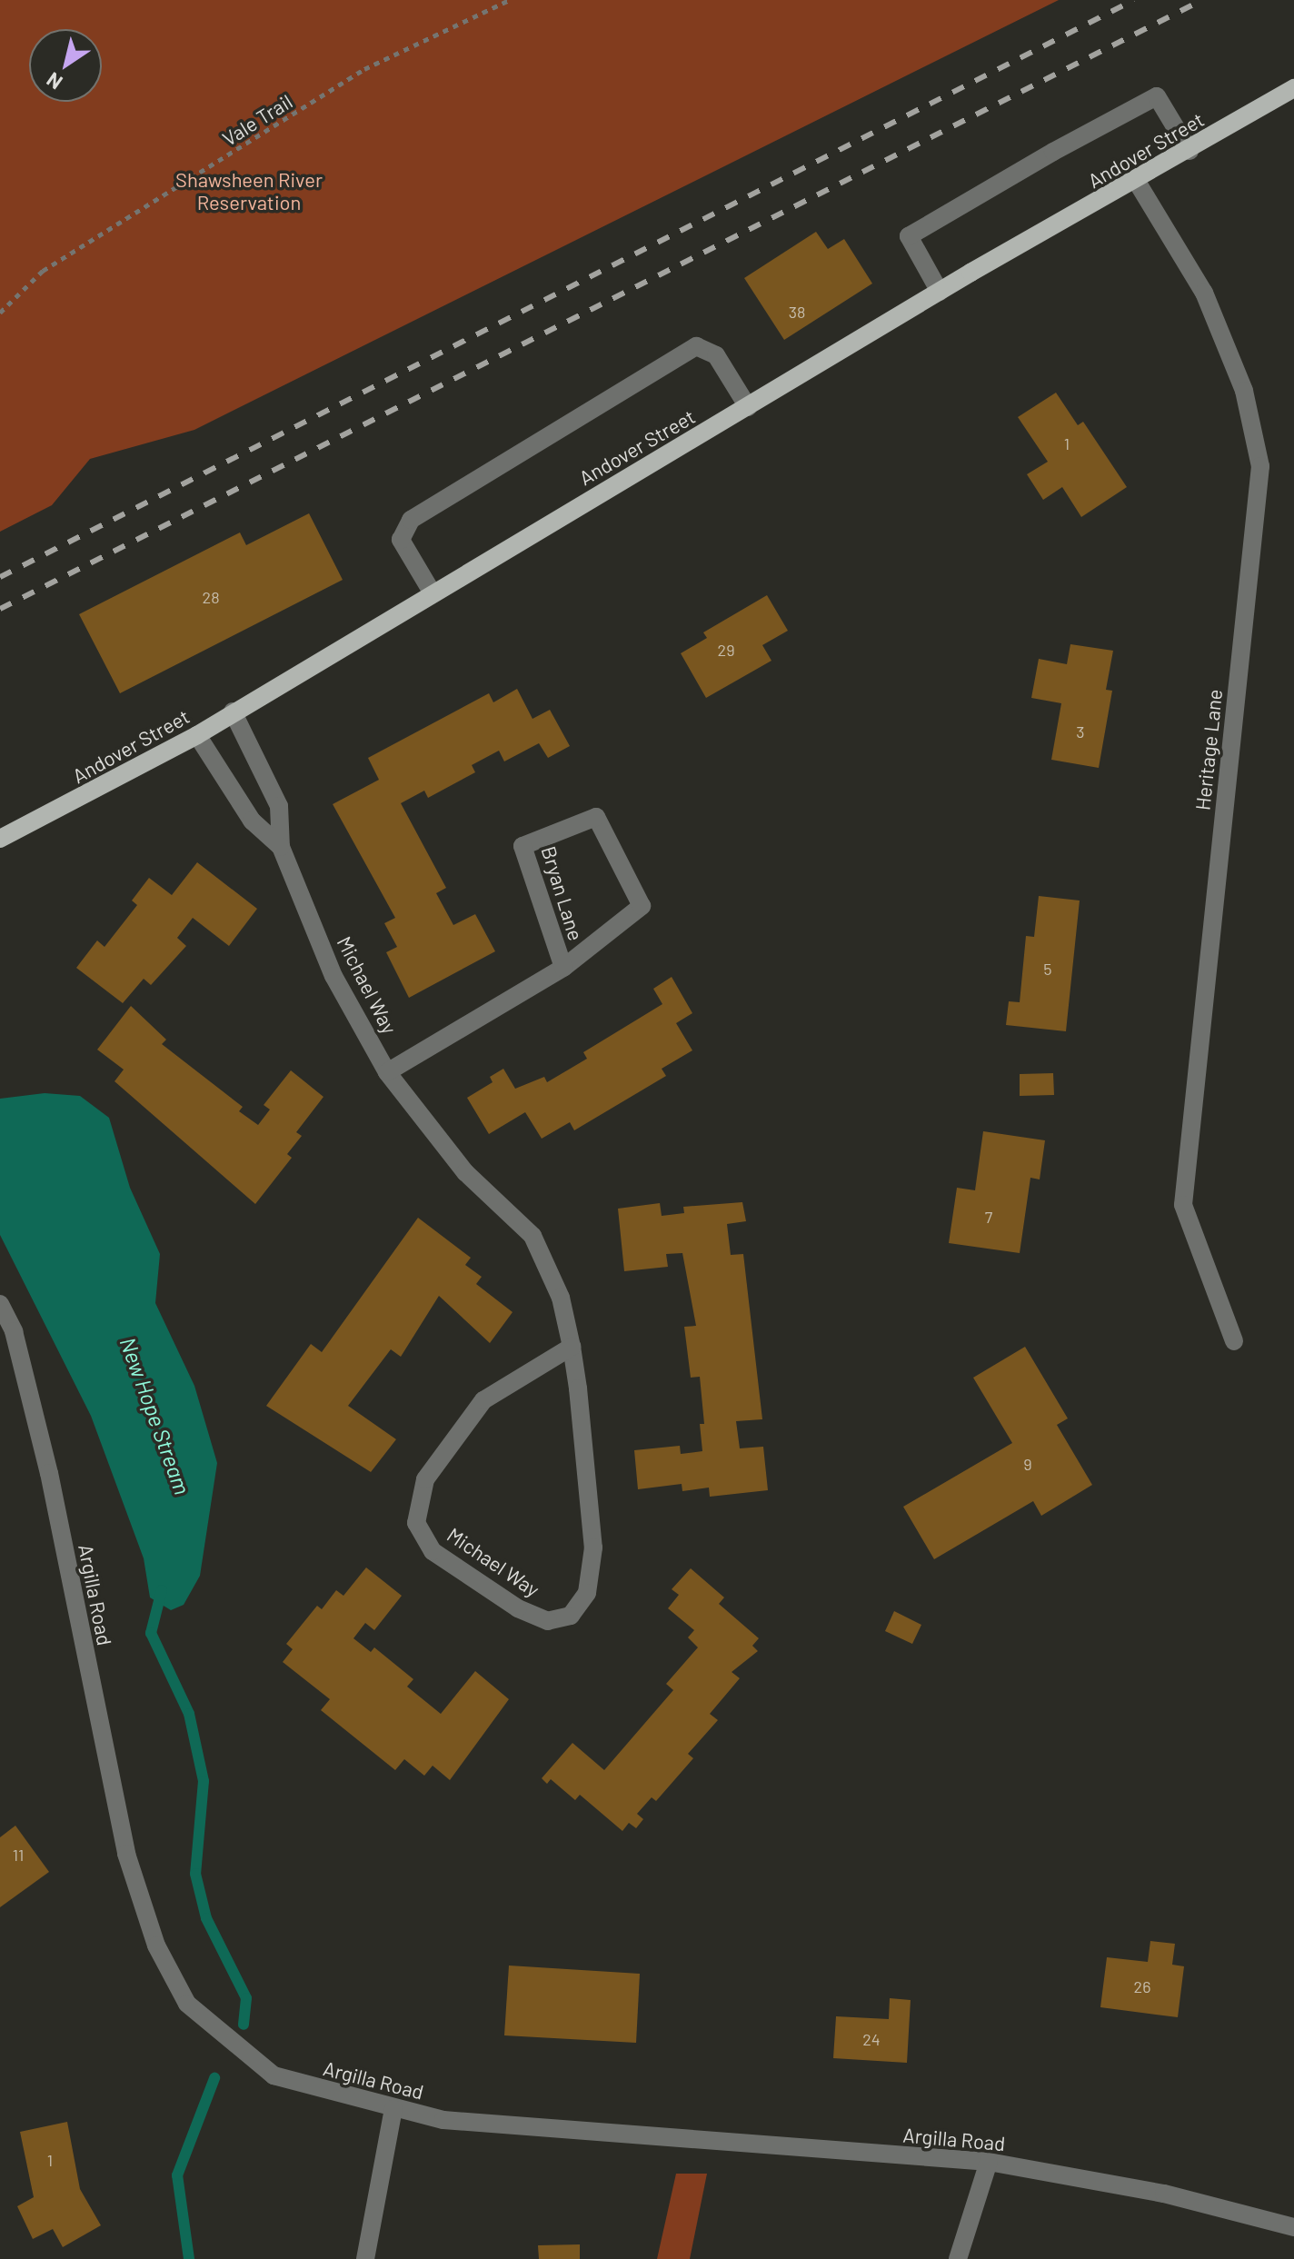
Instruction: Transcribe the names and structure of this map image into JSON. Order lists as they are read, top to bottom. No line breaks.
{"streets":{"main road":["Andover Street"],"street":["Heritage Lane","Bryan Lane","Michael Way","Argilla Road"],"path":["Vale Trail"]},"crossings":[["Andover Street","Heritage Lane"],["Andover Street","Michael Way"],["Bryan Lane","Michael Way"]],"water":["New Hope Stream"],"parks":["Shawsheen River Reservation"],"house_numbers":["38","1","28","29","3","5","7","9","11","26","24","1"],"north":"bottom left"}
